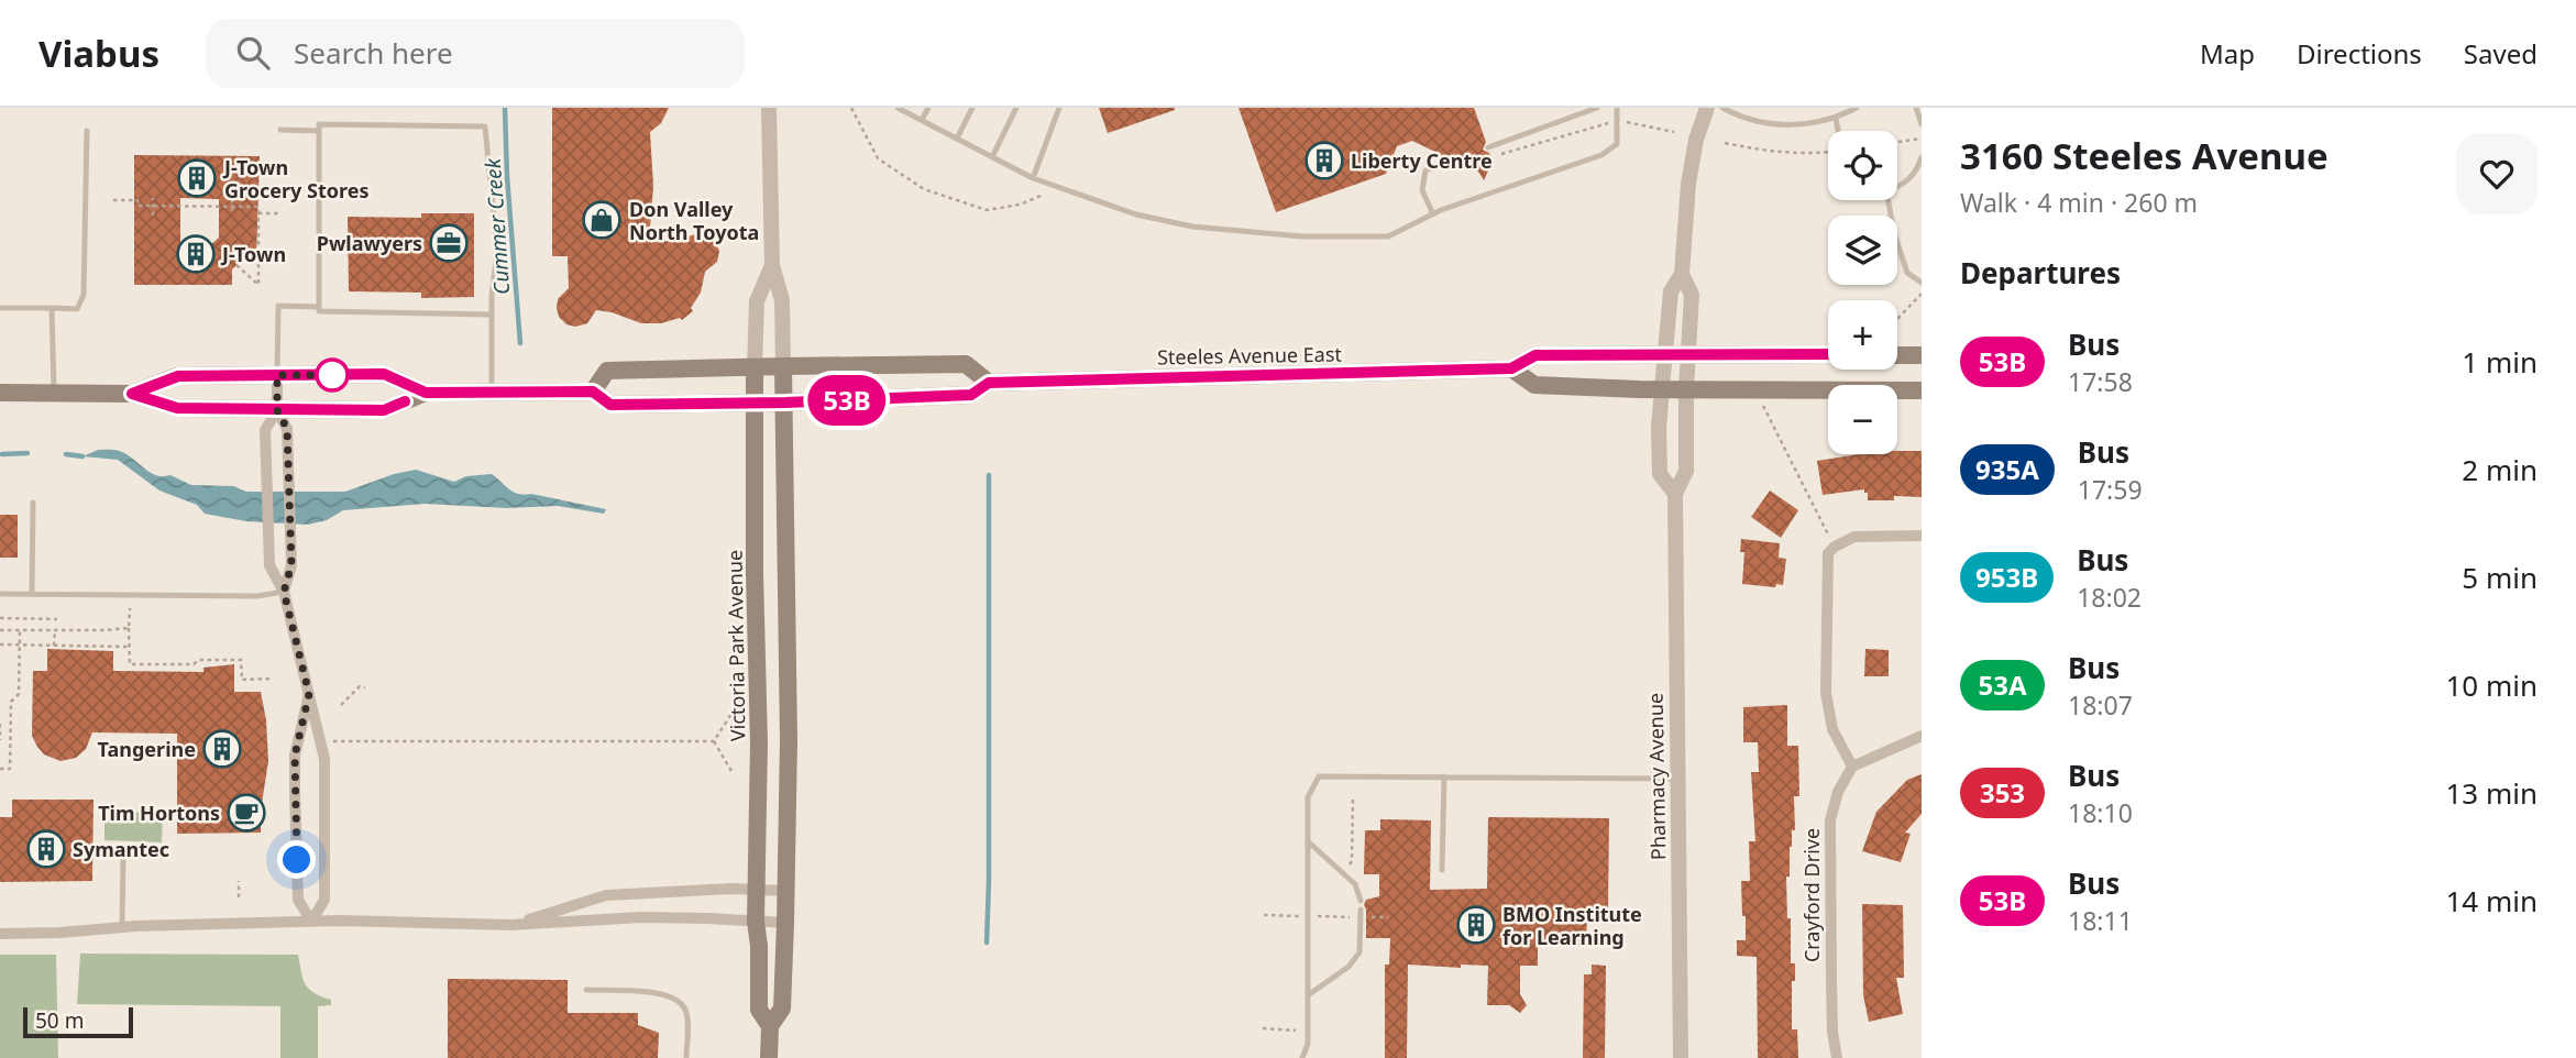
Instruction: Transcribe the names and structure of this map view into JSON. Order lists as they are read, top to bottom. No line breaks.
{"streets":{"main road":["Steeles Avenue East","Victoria Park Avenue"],"street":["Pharmacy Avenue","Crayford Drive"]},"crossings":[["Steeles Avenue East","Victoria Park Avenue"],["Steeles Avenue East","Pharmacy Avenue"]],"water":["Cummer Creek"],"places":{"building":["Liberty Centre","J-Town Grocery Stores","J-Town","Tangerine","Symantec","BMO Institute for Learning"],"shop":["Don Valley North Toyota"],"office":["Pwlawyers"],"cafe":["Tim Hortons"]},"lines":["bus line 53B"],"scale_bar":"50 m","page":{"header":"Viabus","search":"Search here","nav":["Map","Directions","Saved"],"on_map":"53B","heading":[["3160 Steeles Avenue","Walk · 4 min · 260 m"],"Departures"],"map_buttons":["+","−"],"list":[{"mark":"53B","name":"Bus","note":"17:58","value":"1 min"},{"mark":"935A","name":"Bus","note":"17:59","value":"2 min"},{"mark":"953B","name":"Bus","note":"18:02","value":"5 min"},{"mark":"53A","name":"Bus","note":"18:07","value":"10 min"},{"mark":"353","name":"Bus","note":"18:10","value":"13 min"},{"mark":"53B","name":"Bus","note":"18:11","value":"14 min"}],"scale":"50 m"}}
